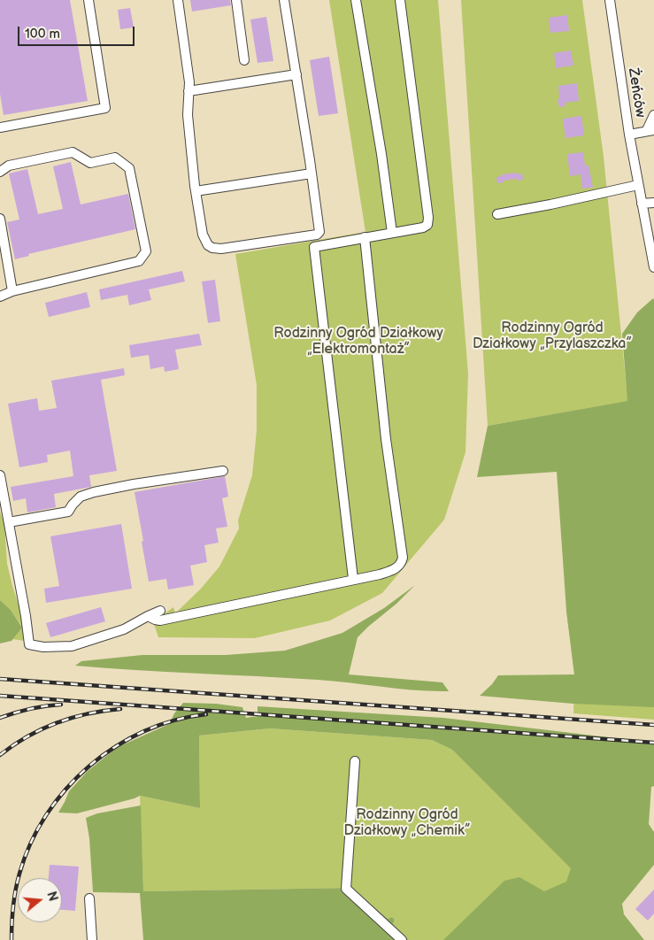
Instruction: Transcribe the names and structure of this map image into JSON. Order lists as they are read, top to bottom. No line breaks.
{"streets":{"street":["Żeńców"]},"parks":["Rodzinny Ogród Działkowy „Przylaszczka”","Rodzinny Ogród Działkowy „Elektromontaż”","Rodzinny Ogród Działkowy „Chemik”"],"scale_bar":"100 m","north":"right"}
